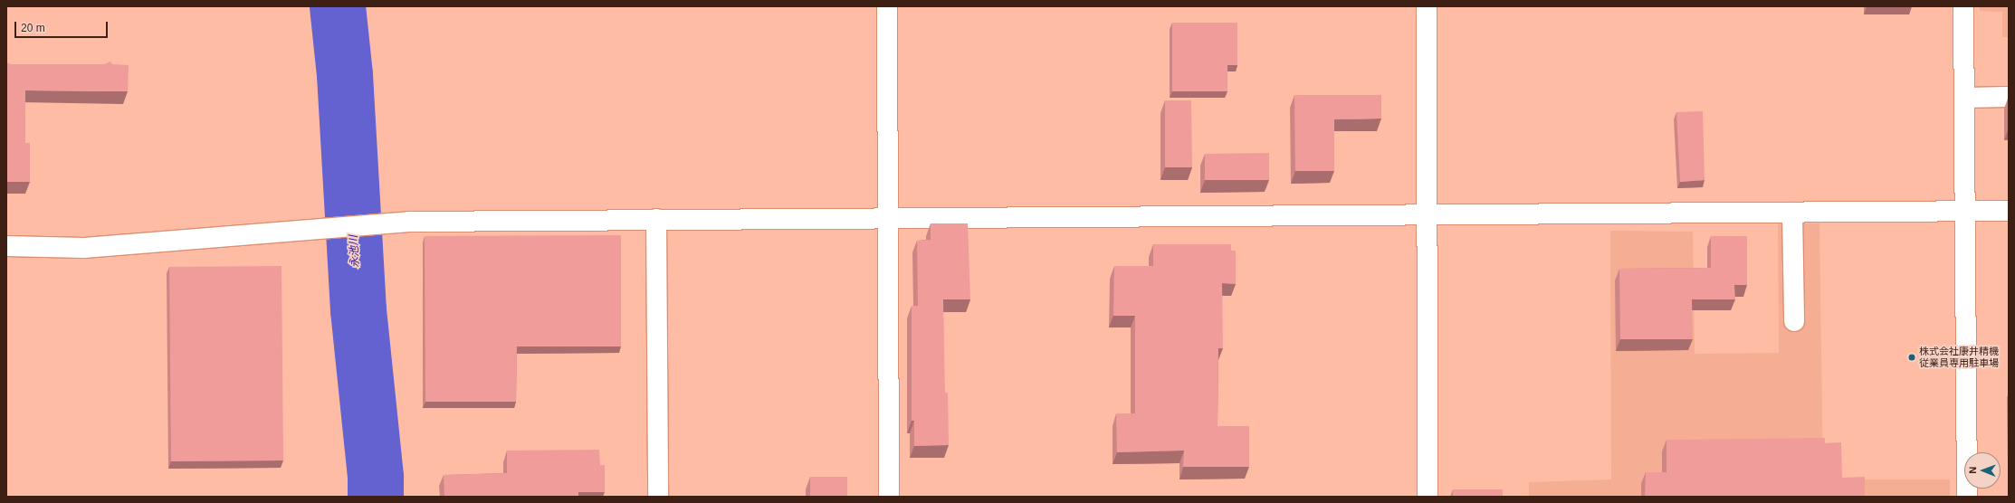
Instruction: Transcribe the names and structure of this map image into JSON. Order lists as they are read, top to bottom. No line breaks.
{"water":["永池川"],"places":["株式会社康井精機 従業員専用駐車場"],"scale_bar":"20 m","north":"left"}
